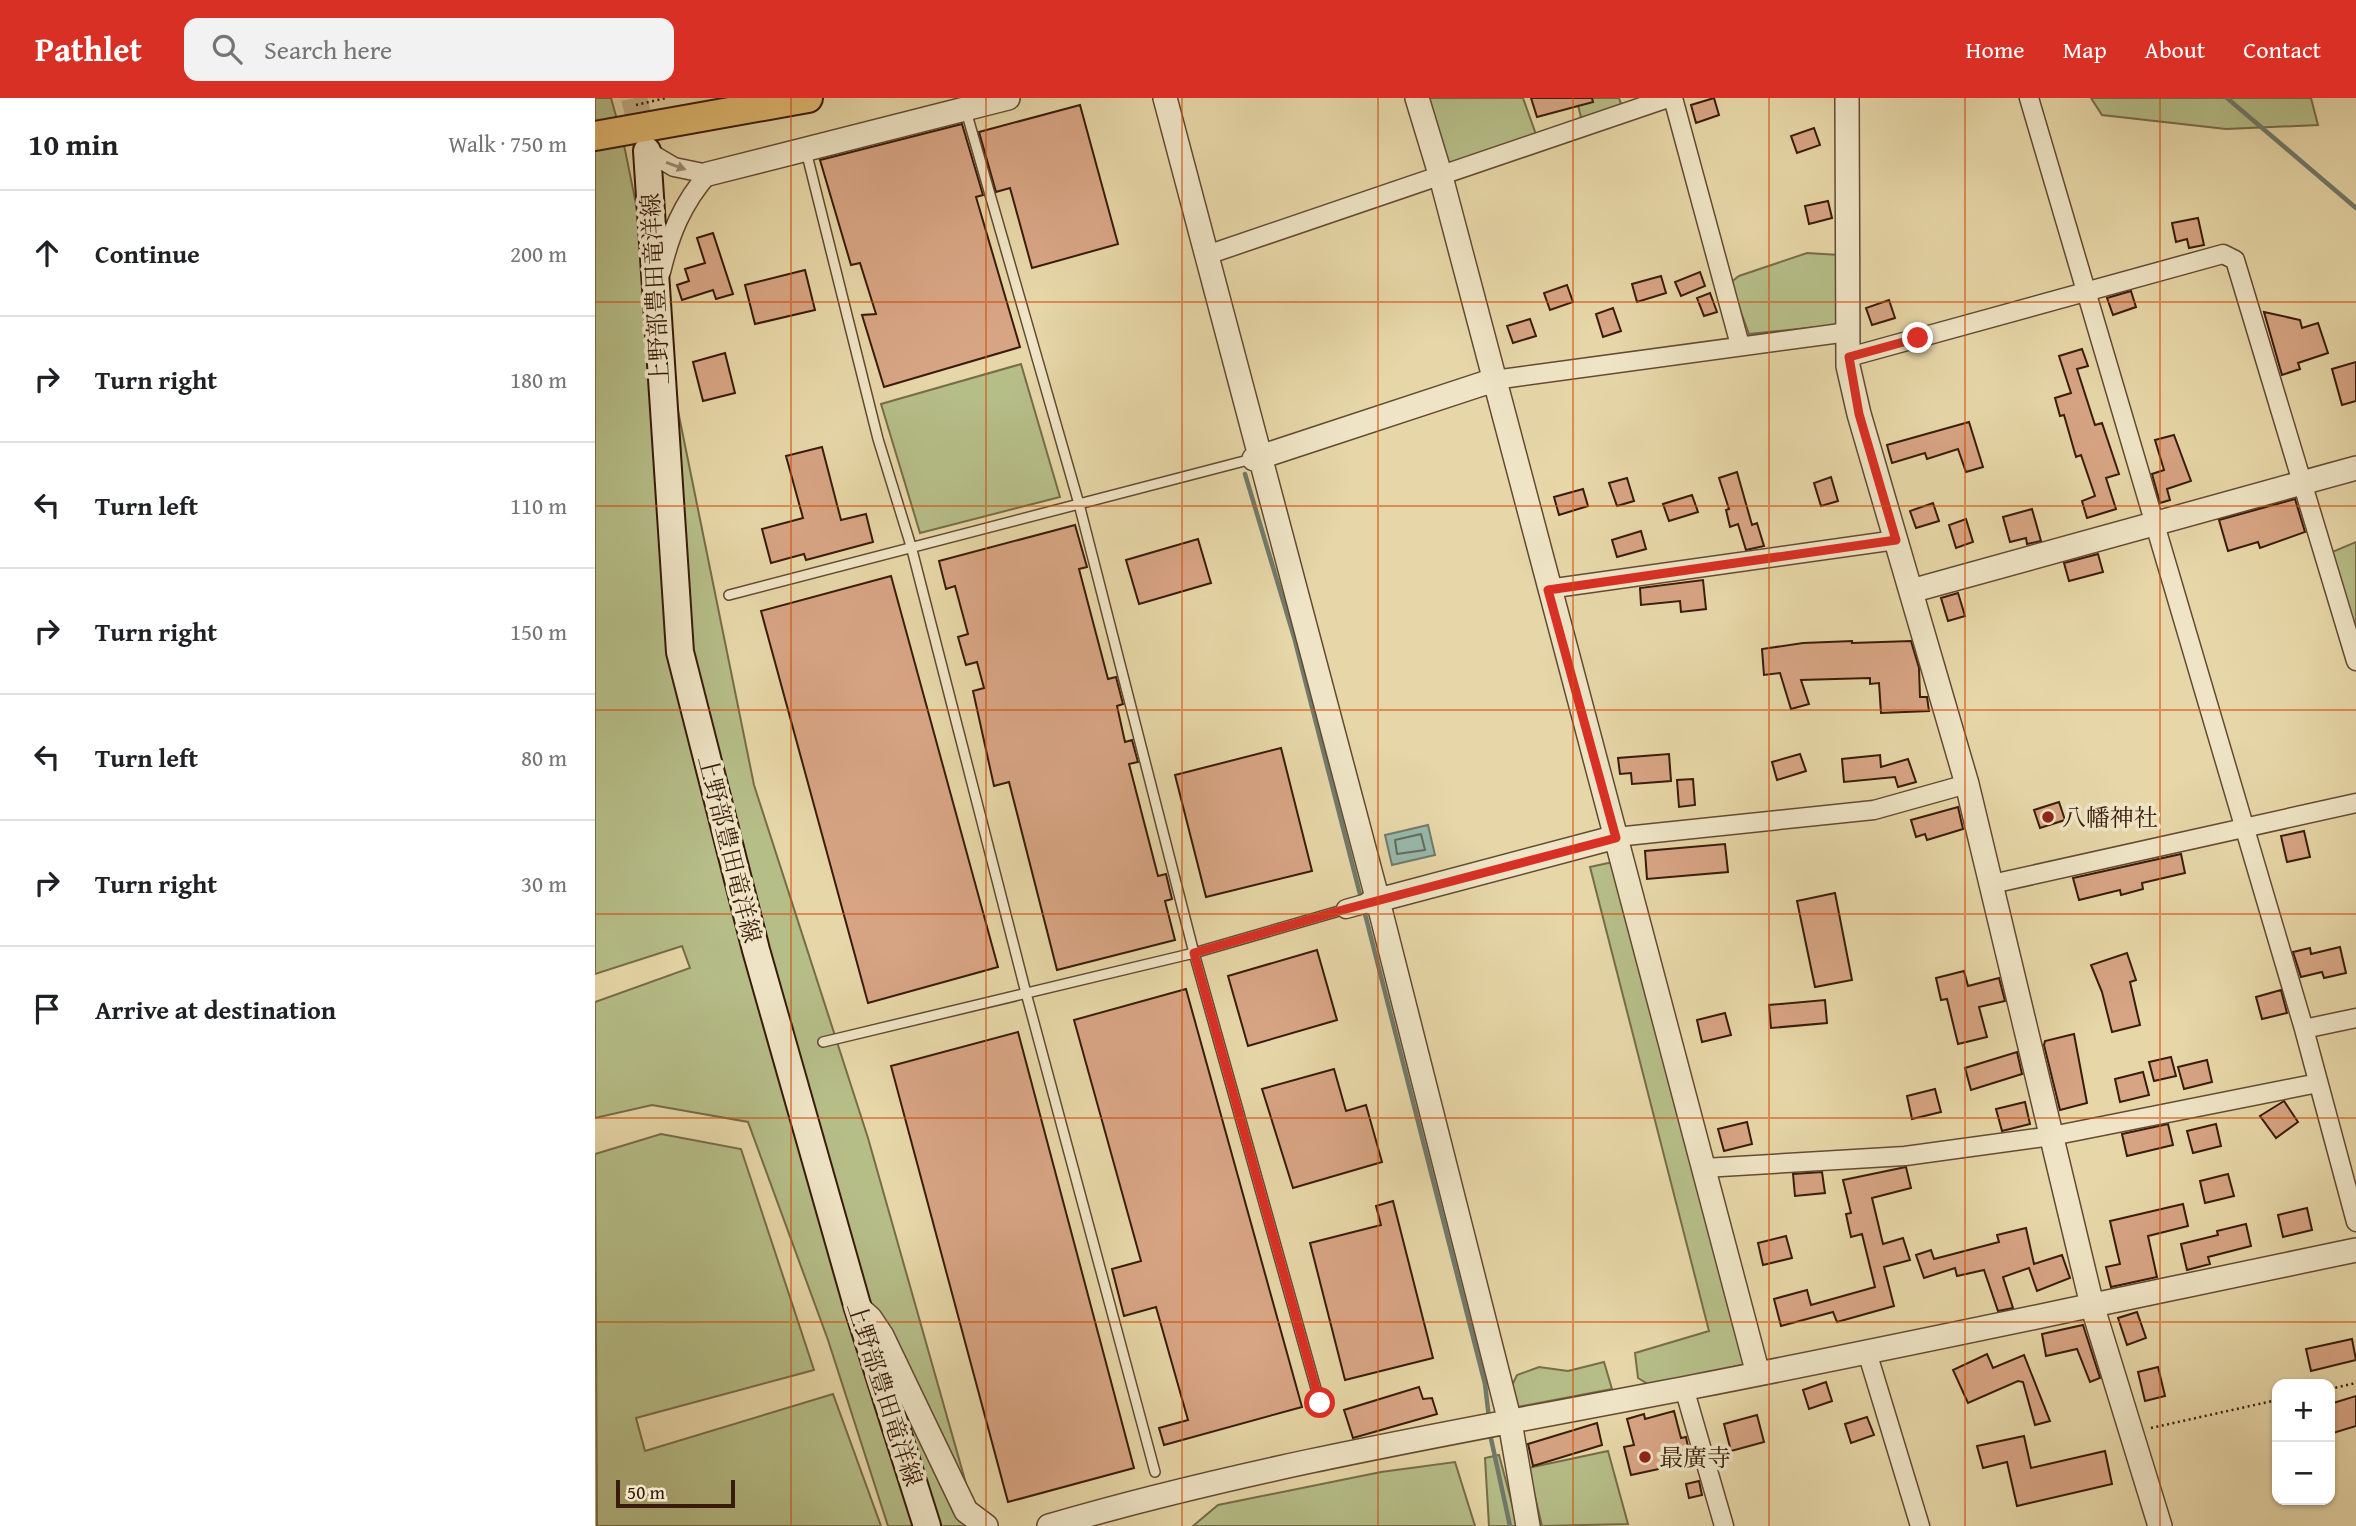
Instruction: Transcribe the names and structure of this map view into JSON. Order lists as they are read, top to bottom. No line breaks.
{"streets":{"main road":["上野部豊田竜洋線"]},"places":["八幡神社","最廣寺"],"scale_bar":"50 m","page":{"header":"Pathlet","search":"Search here","nav":["Home","Map","About","Contact"],"heading":["10 min","Walk · 750 m"],"list":[["Continue","200 m"],["Turn right","180 m"],["Turn left","110 m"],["Turn right","150 m"],["Turn left","80 m"],["Turn right","30 m"],"Arrive at destination"],"map_buttons":["+","−"],"scale":"50 m"}}
